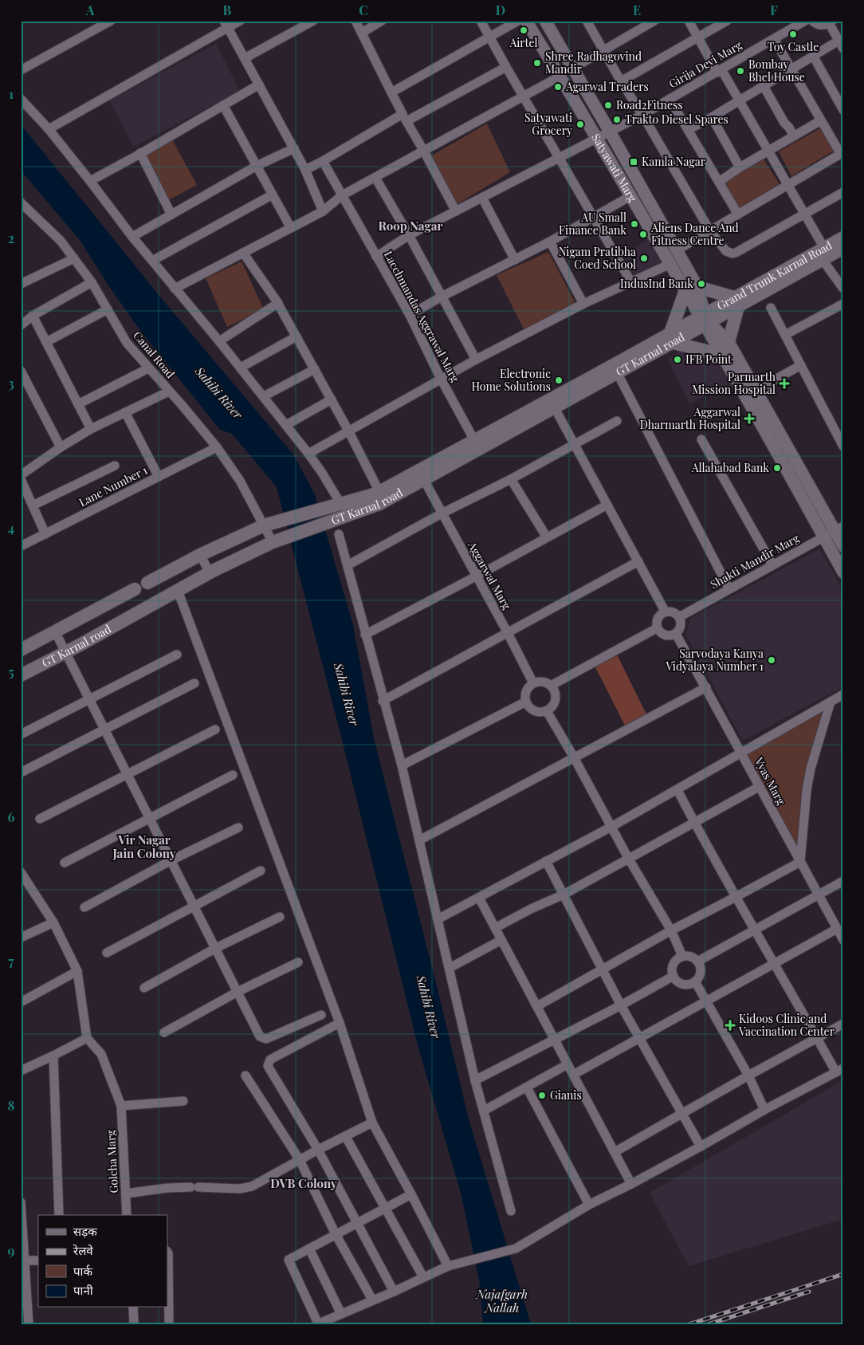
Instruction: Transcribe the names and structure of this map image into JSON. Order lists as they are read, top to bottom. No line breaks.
{"streets":{"main road":["Grand Trunk Karnal Road","GT Karnal road"],"street":["Girija Devi Marg","Satyawati Marg","Lacchmandas Aggrawal Marg","Canal Road","Lane Number 1","Shakti Mandir Marg","Aggarwal Marg","Vyas Marg","Golcha Marg"]},"crossings":[["Girija Devi Marg","Satyawati Marg"],["Girija Devi Marg","Lacchmandas Aggrawal Marg"],["Satyawati Marg","Grand Trunk Karnal Road"],["Satyawati Marg","GT Karnal road"],["Grand Trunk Karnal Road","GT Karnal road"],["Lacchmandas Aggrawal Marg","GT Karnal road"],["Canal Road","GT Karnal road"],["Canal Road","Lane Number 1"],["GT Karnal road","Aggarwal Marg"],["Shakti Mandir Marg","Vyas Marg"]],"districts":["Roop Nagar","Vir Nagar Jain Colony","DVB Colony"],"water":["Sahibi River","Najafgarh Nallah"],"places":{"other":["Airtel","Toy Castle","Shree Radhagovind Mandir","Bombay Bhel House","Agarwal Traders","Road2Fitness","Trakto Diesel Spares","Satyawati Grocery","AU Small Finance Bank","Aliens Dance And Fitness Centre","Nigam Pratibha Coed School","IndusInd Bank","IFB Point","Electronic Home Solutions","Allahabad Bank","Sarvodaya Kanya Vidyalaya Number 1","Gianis"],"transit":["Kamla Nagar"],"health":["Parmarth Mission Hospital","Aggarwal Dharmarth Hospital","Kidoos Clinic and Vaccination Center"]},"legend":["सड़क","रेलवे","पार्क","पानी"],"grid":{"columns":["A","B","C","D","E","F"],"rows":["1","2","3","4","5","6","7","8","9"]}}
